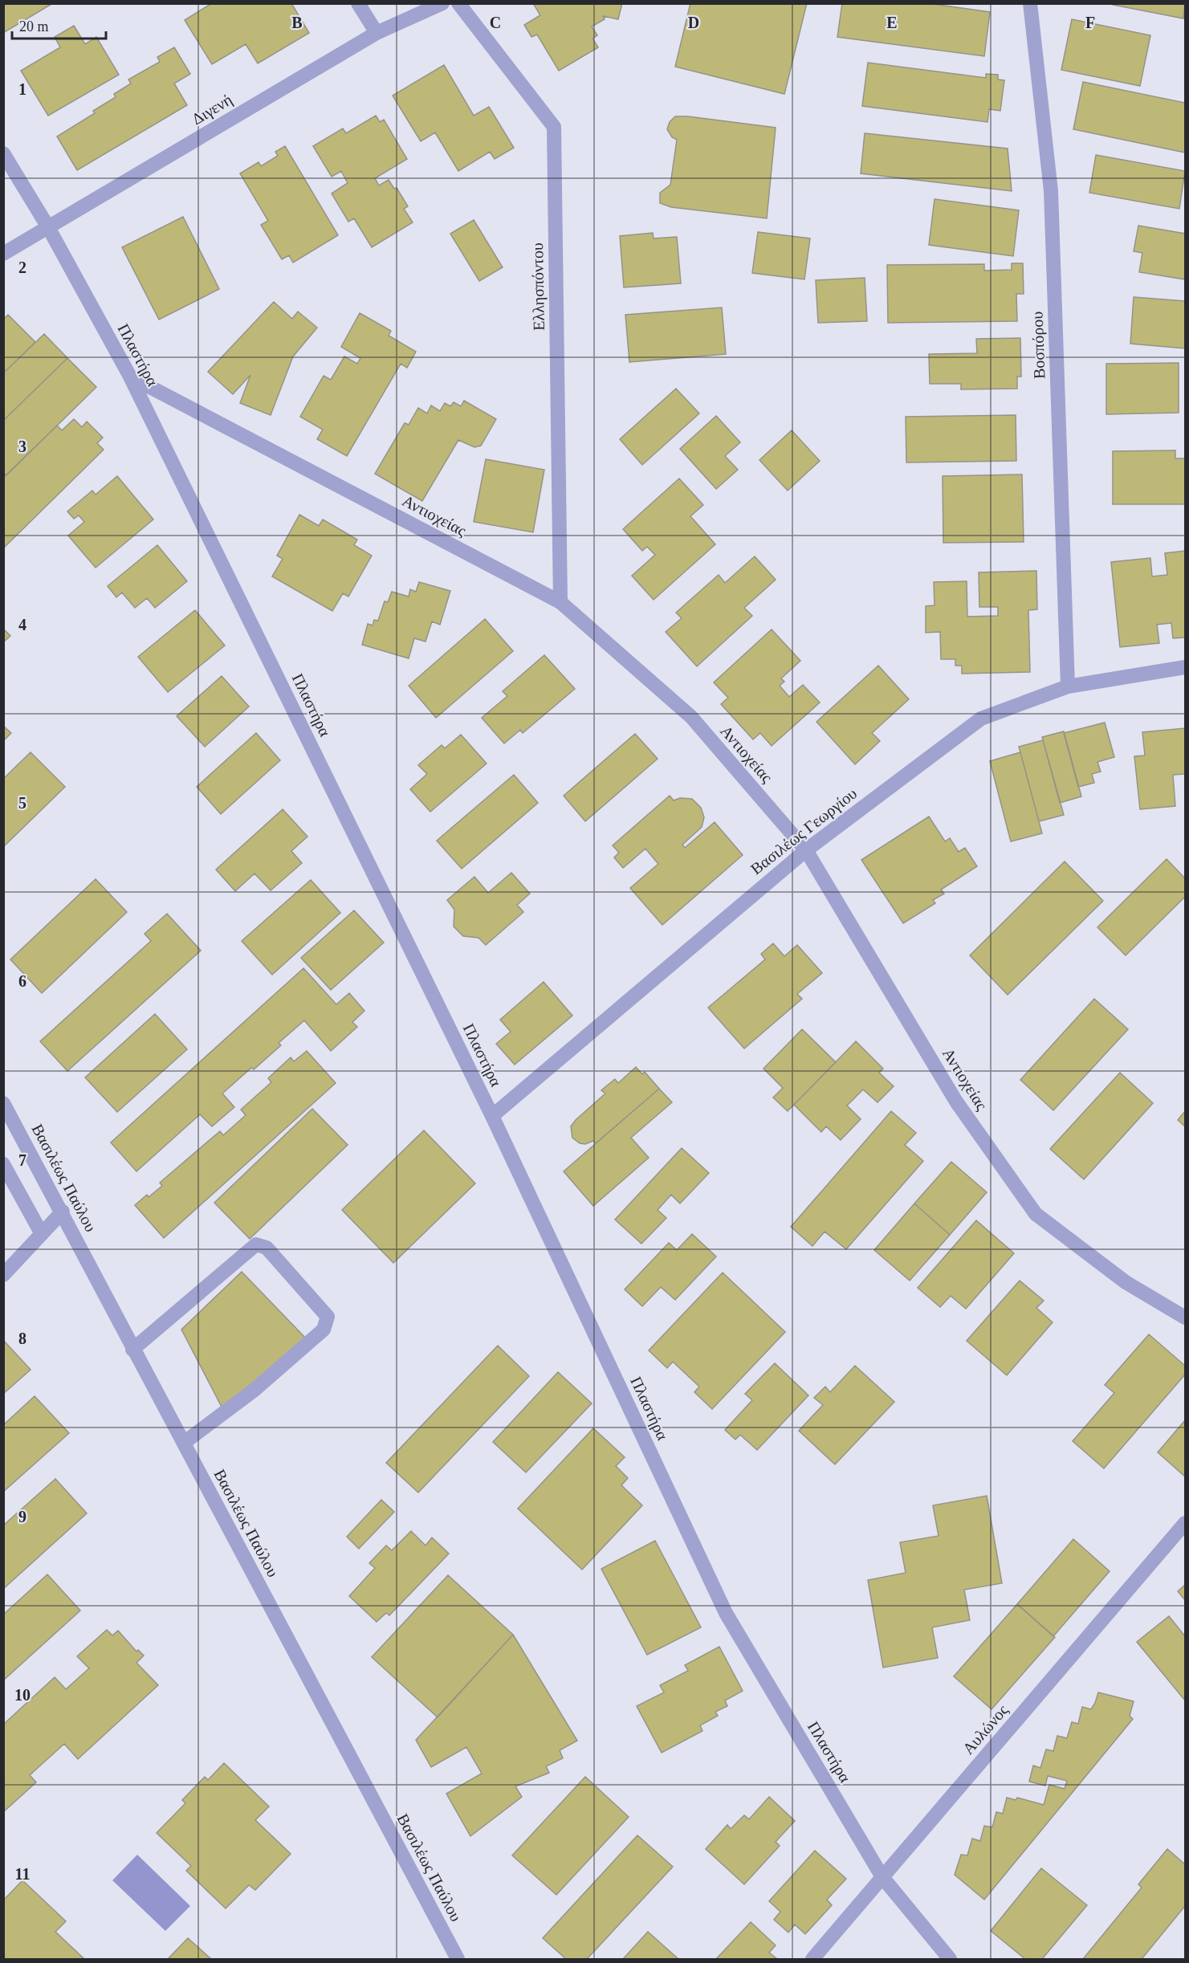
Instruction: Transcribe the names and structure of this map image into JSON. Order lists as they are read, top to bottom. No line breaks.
{"streets":{"street":["Διγενή","Ελλησπόντου","Βοσπόρου","Πλαστήρα","Αντιοχείας","Βασιλέως Γεωργίου","Βασιλέως Παύλου","Αυλώνος"]},"crossings":[["Διγενή","Πλαστήρα"],["Ελλησπόντου","Αντιοχείας"],["Βοσπόρου","Βασιλέως Γεωργίου"],["Πλαστήρα","Αντιοχείας"],["Πλαστήρα","Βασιλέως Γεωργίου"],["Πλαστήρα","Αυλώνος"],["Αντιοχείας","Βασιλέως Γεωργίου"]],"scale_bar":"20 m","grid":{"columns":["B","C","D","E","F"],"rows":["1","2","3","4","5","6","7","8","9","10","11"]}}
